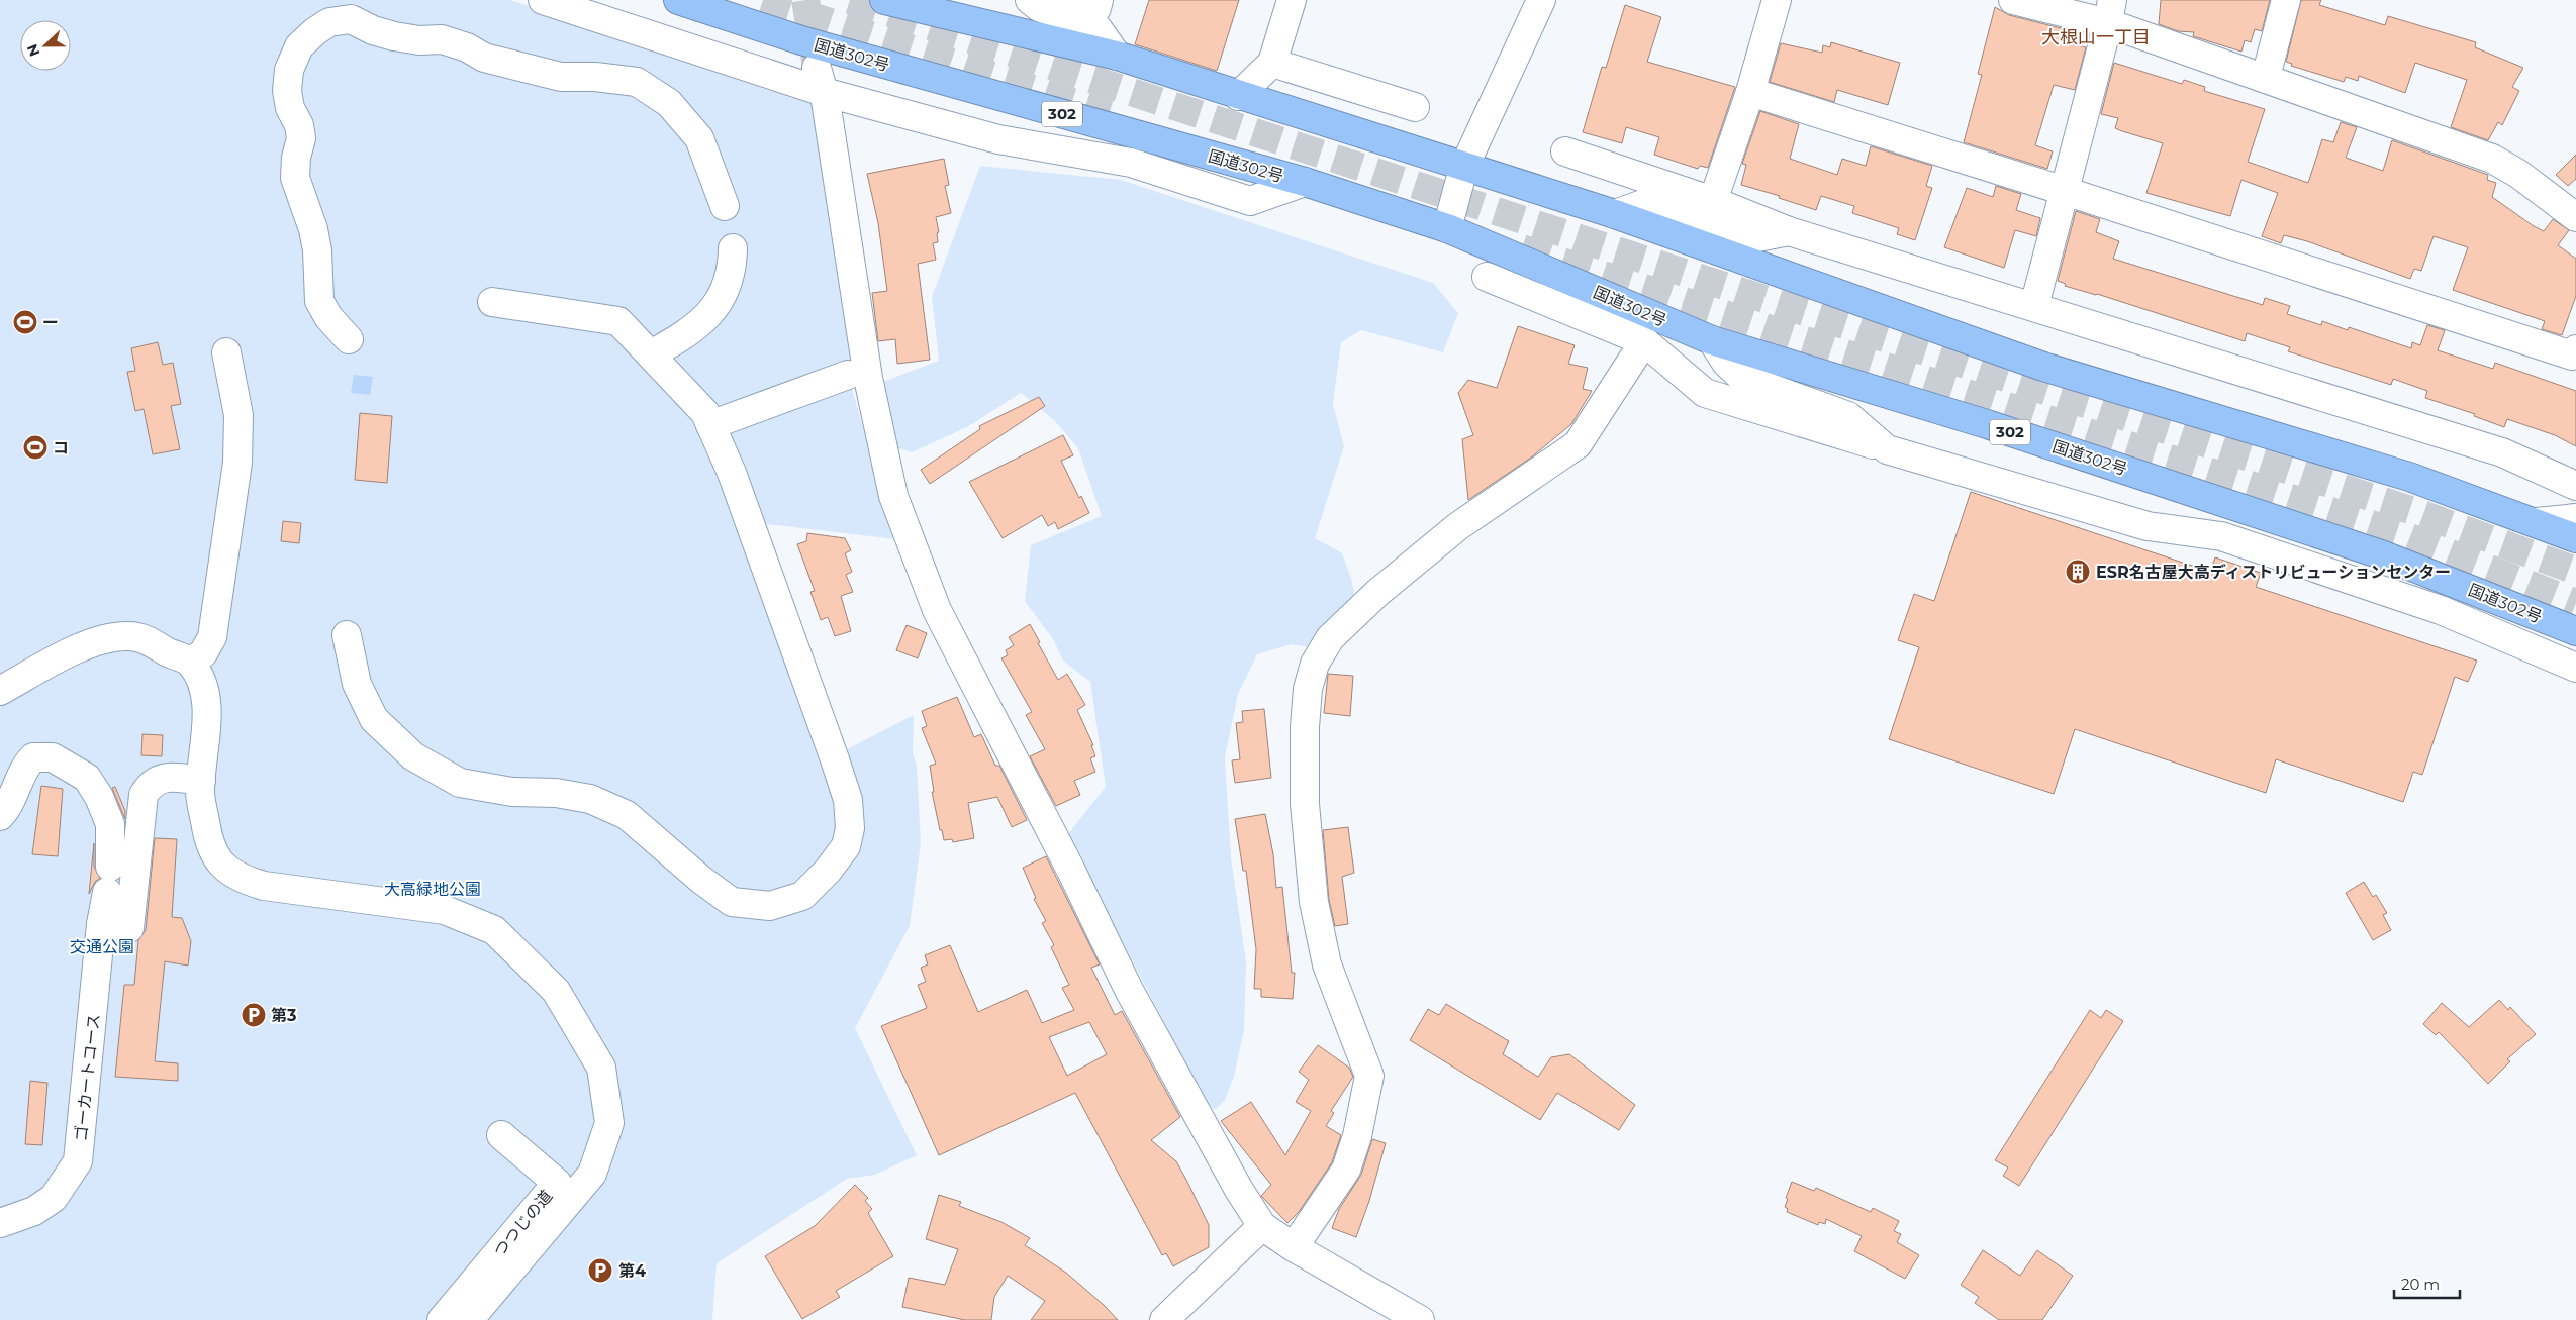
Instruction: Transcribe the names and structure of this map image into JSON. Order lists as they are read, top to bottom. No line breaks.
{"streets":{"highway":["国道302号","302"],"street":["ゴーカートコース","つつじの道"]},"districts":["大根山一丁目"],"parks":["大高緑地公園","交通公園"],"places":{"sports":["ー","コ"],"building":["ESR名古屋大高ディストリビューションセンター"],"parking":["第3","第4"]},"scale_bar":"20 m","north":"left"}
